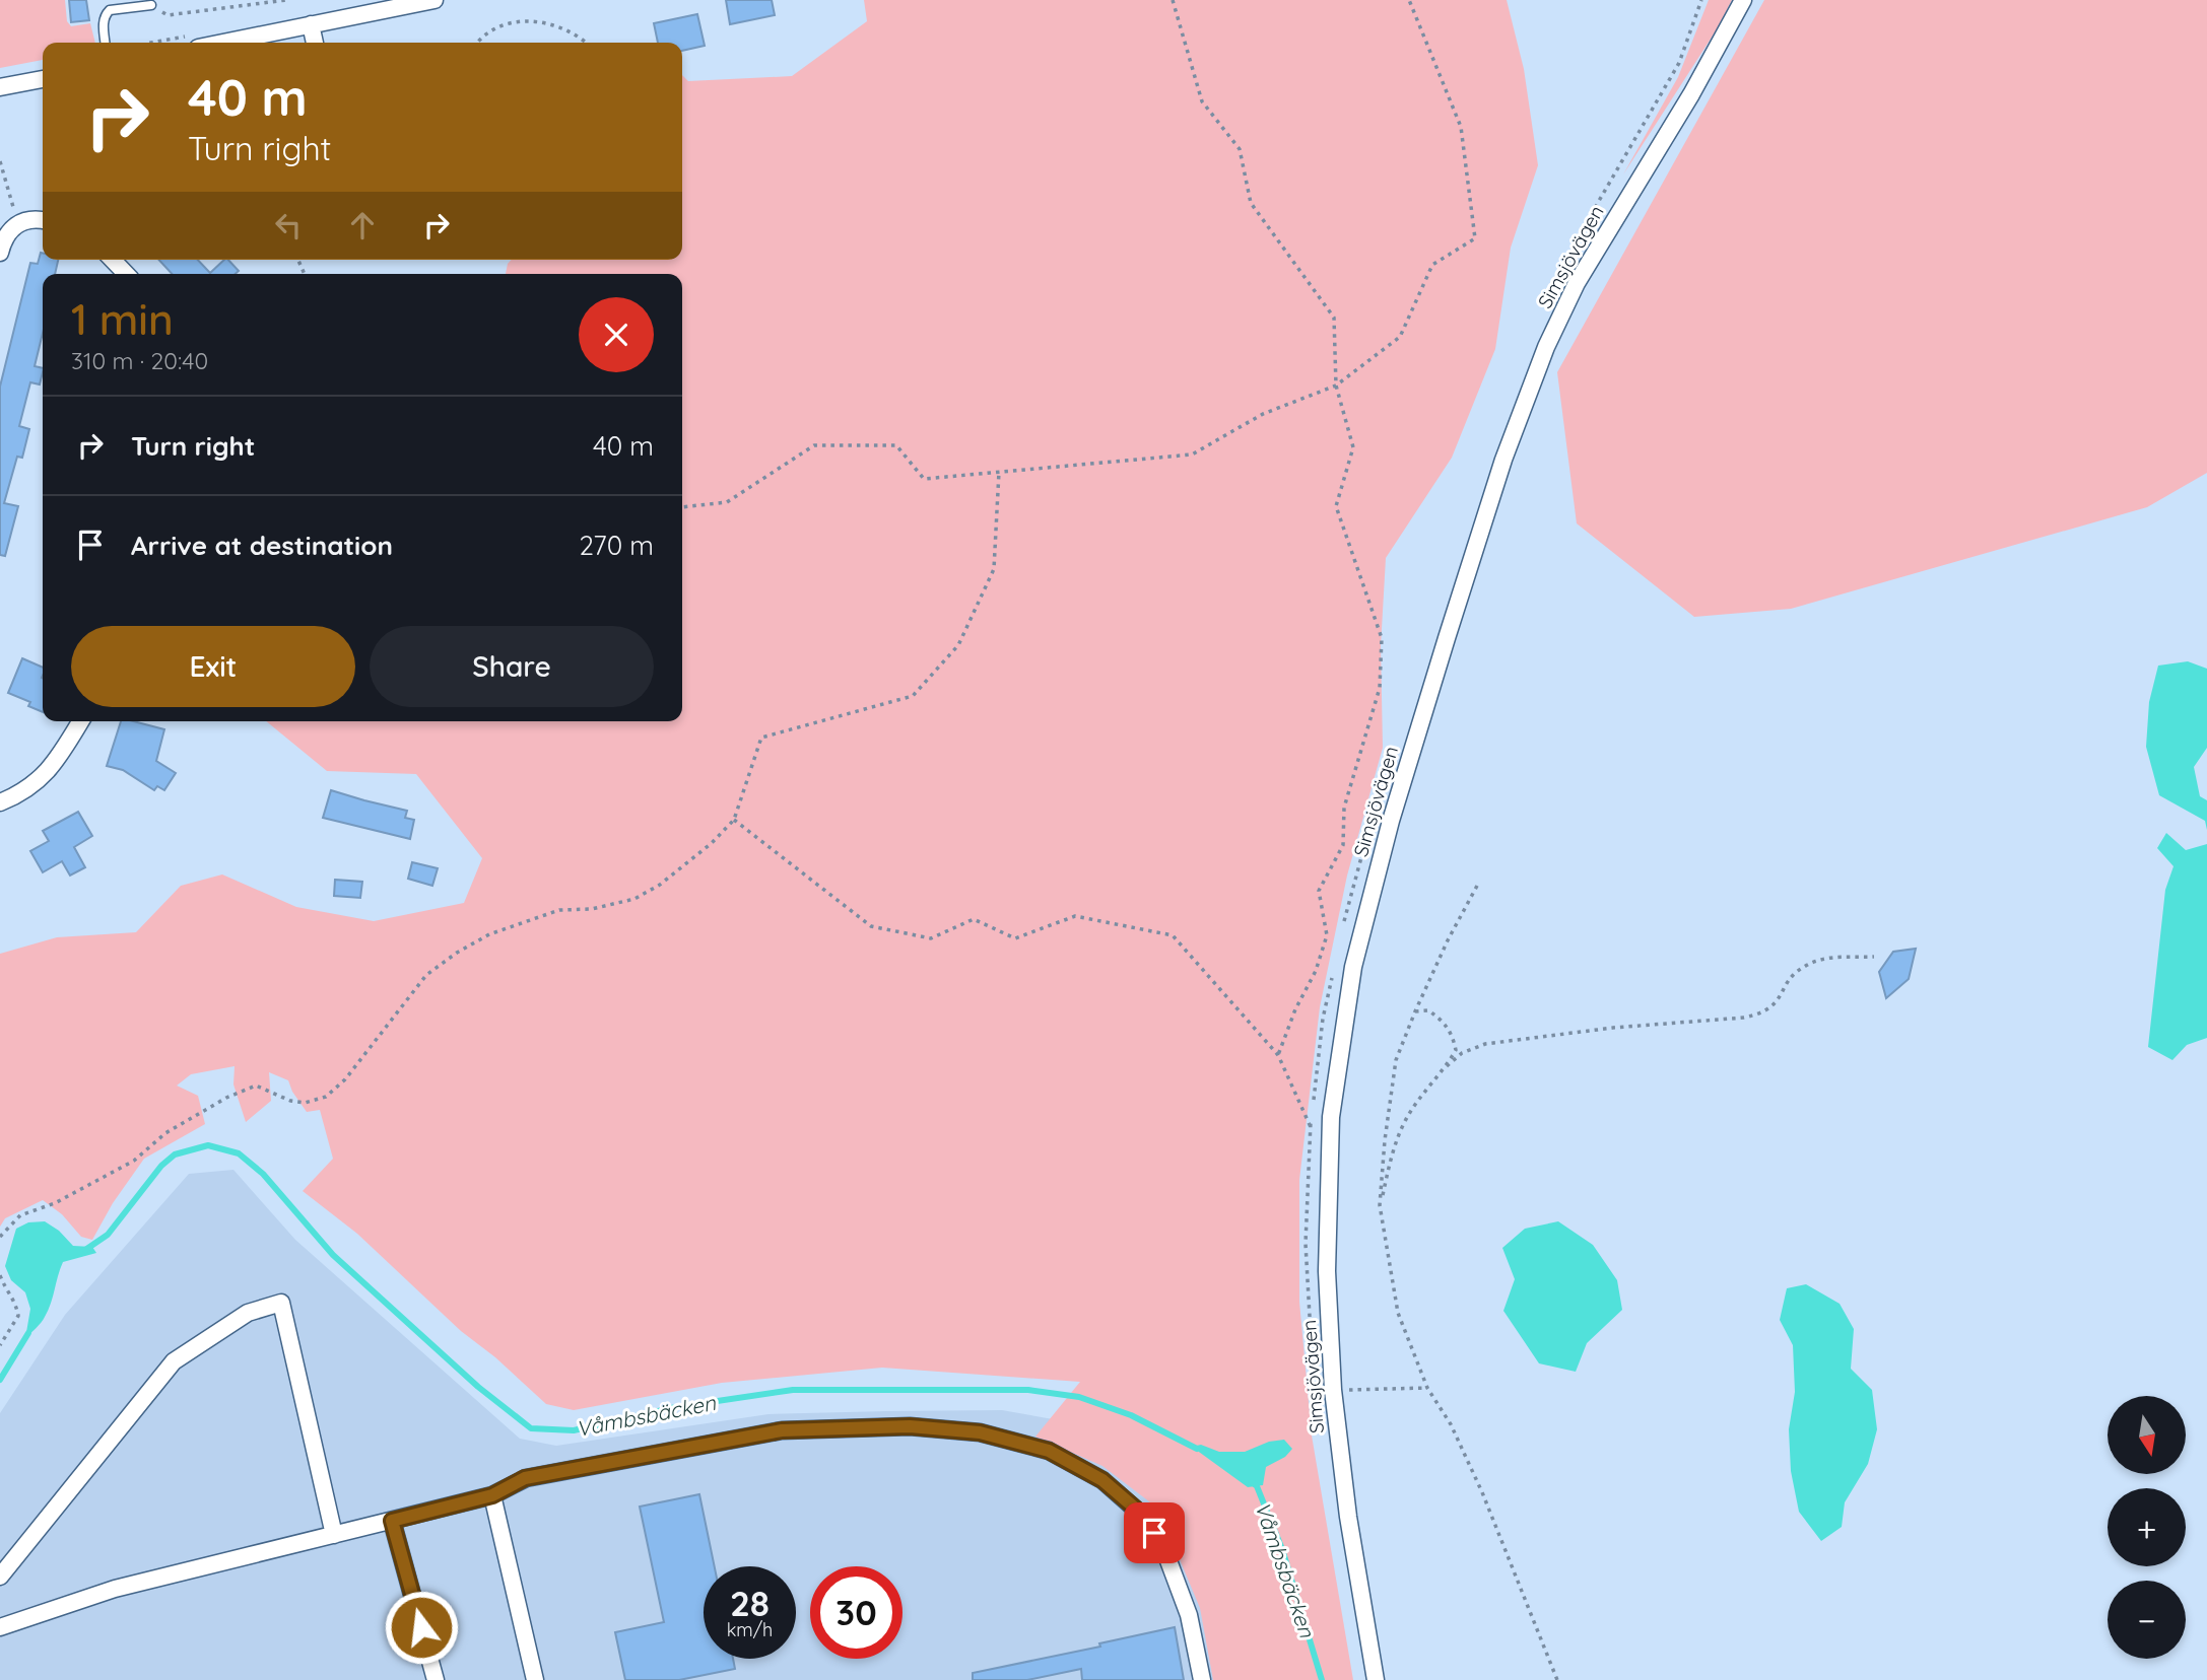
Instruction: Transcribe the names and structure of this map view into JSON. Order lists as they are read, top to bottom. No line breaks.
{"streets":{"street":["Simsjövägen"]},"water":["Våmbsbäcken"],"north":"bottom","page":{"turn":["40 m","Turn right"],"heading":["1 min","310 m · 20:40"],"list":[{"name":"Turn right","value":"40 m"},{"name":"Arrive at destination","value":"270 m"}],"buttons":["Exit","Share"],"map_buttons":["+","−"],"speed":"28 km/h","limit":"30"}}
